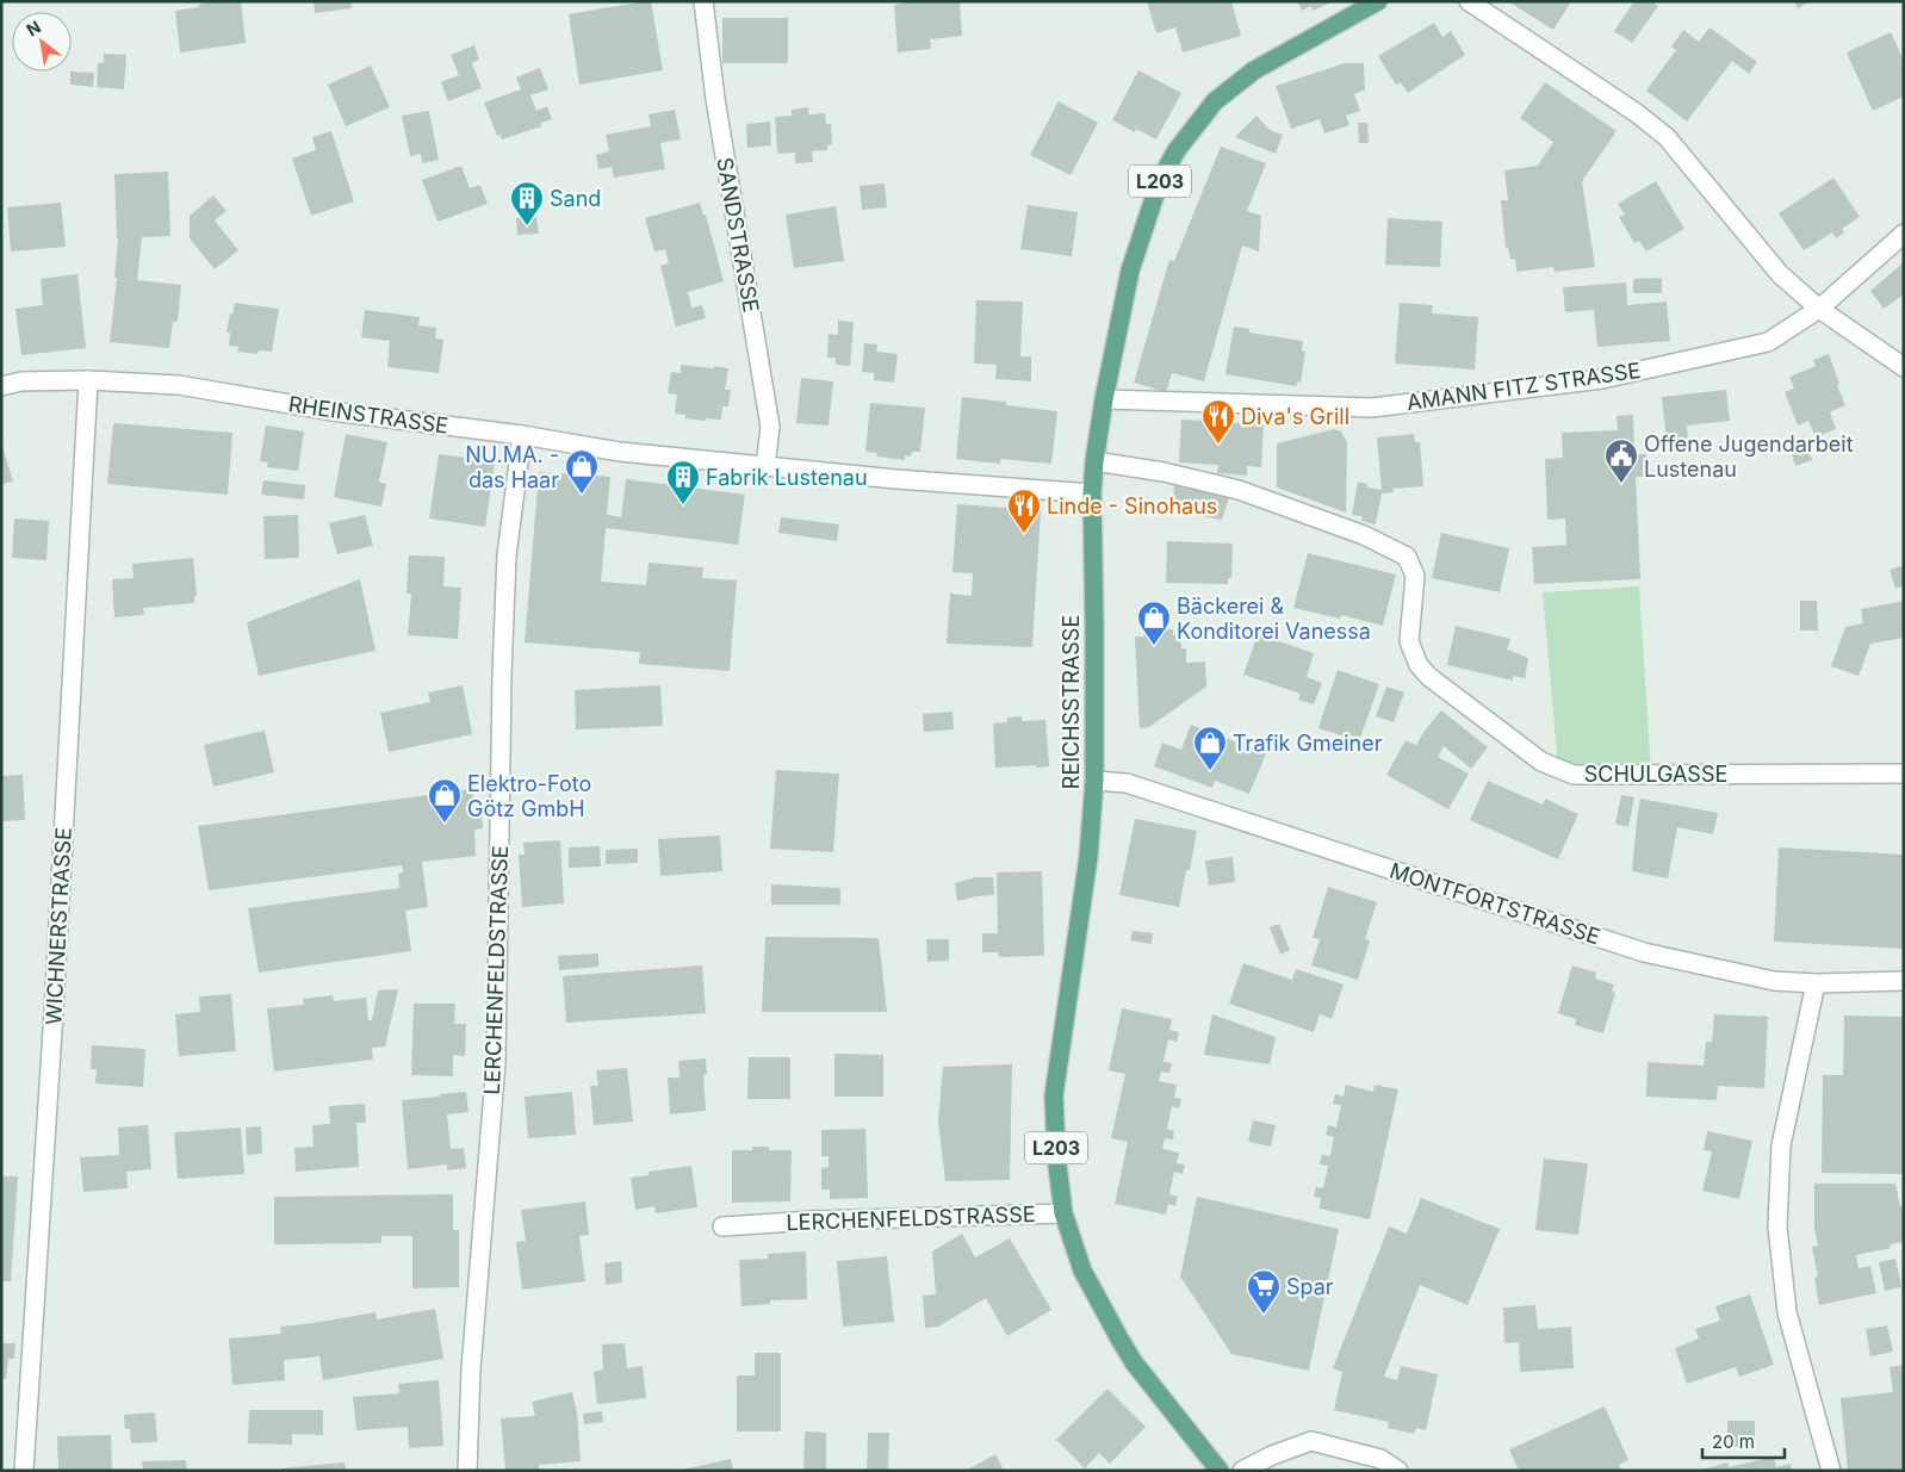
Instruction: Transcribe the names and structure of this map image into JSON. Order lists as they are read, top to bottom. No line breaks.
{"streets":{"main road":["L203","REICHSSTRASSE"],"street":["SANDSTRASSE","AMANN FITZ STRASSE","RHEINSTRASSE","SCHULGASSE","MONTFORTSTRASSE","WICHNERSTRASSE","LERCHENFELDSTRASSE"]},"crossings":[["SANDSTRASSE","RHEINSTRASSE"],["AMANN FITZ STRASSE","REICHSSTRASSE"],["RHEINSTRASSE","REICHSSTRASSE"],["RHEINSTRASSE","WICHNERSTRASSE"],["RHEINSTRASSE","LERCHENFELDSTRASSE"],["REICHSSTRASSE","SCHULGASSE"],["REICHSSTRASSE","MONTFORTSTRASSE"],["REICHSSTRASSE","LERCHENFELDSTRASSE"]],"places":{"building":["Sand","Fabrik Lustenau"],"restaurant":["Diva's Grill","Linde - Sinohaus"],"public building":["Offene Jugendarbeit Lustenau"],"shop":["NU.MA. - das Haar","Bäckerei & Konditorei Vanessa","Trafik Gmeiner","Elektro-Foto Götz GmbH"],"supermarket":["Spar"]},"scale_bar":"20 m","north":"top left"}
